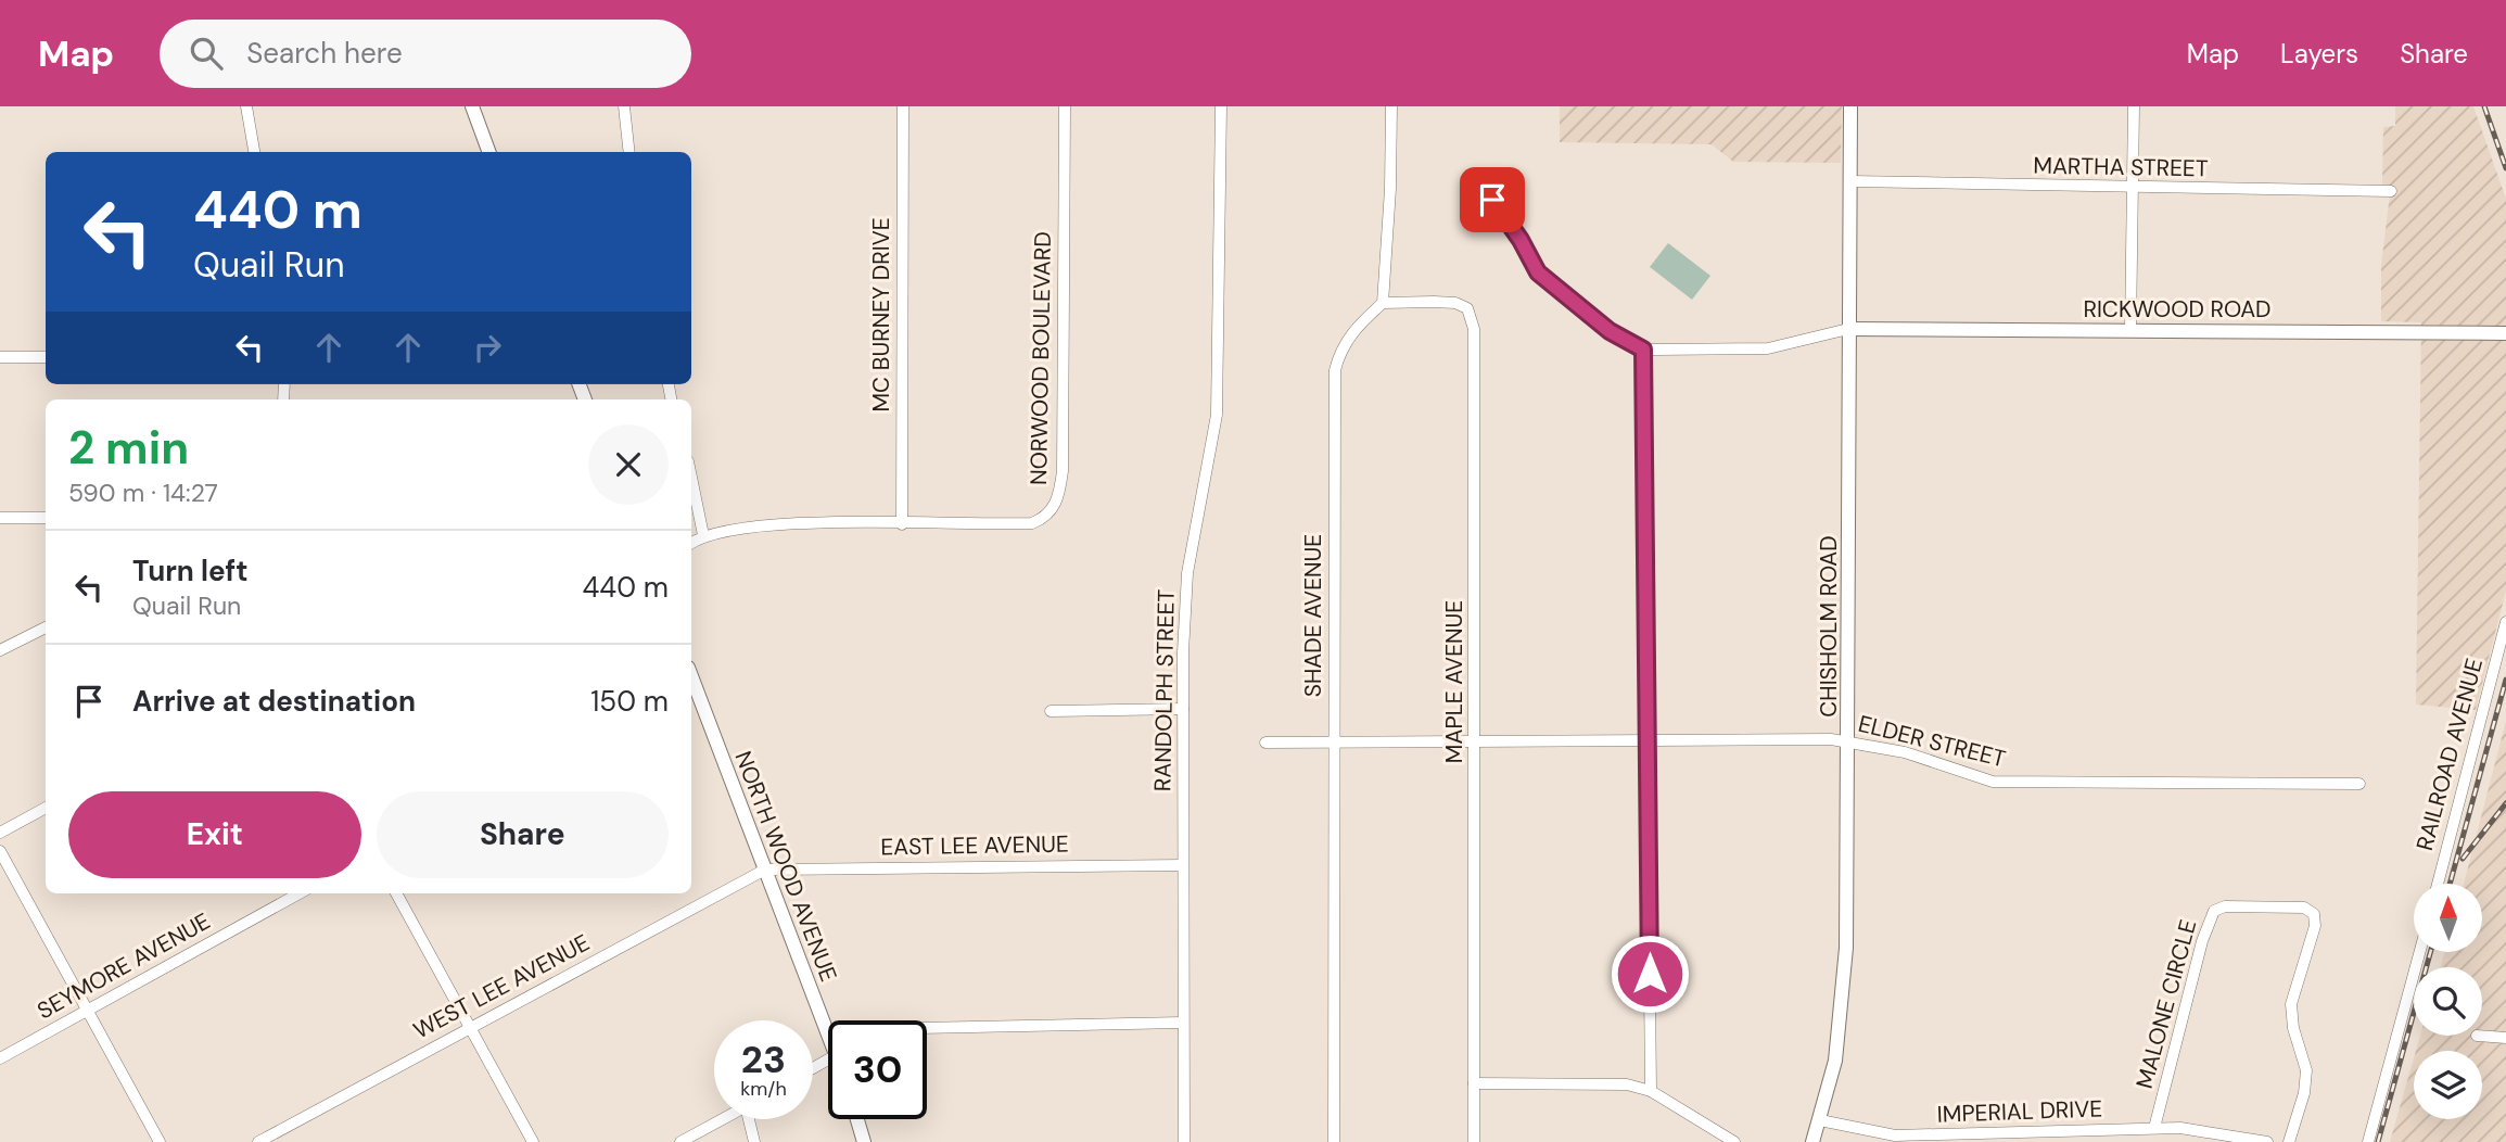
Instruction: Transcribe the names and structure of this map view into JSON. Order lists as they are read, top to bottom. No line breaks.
{"streets":{"main road":["RICKWOOD ROAD","CHISHOLM ROAD","NORTH WOOD AVENUE"],"street":["MARTHA STREET","MC BURNEY DRIVE","NORWOOD BOULEVARD","SHADE AVENUE","MAPLE AVENUE","RANDOLPH STREET","ELDER STREET","RAILROAD AVENUE","EAST LEE AVENUE","SEYMORE AVENUE","WEST LEE AVENUE","MALONE CIRCLE","IMPERIAL DRIVE"]},"crossings":[["MARTHA STREET","CHISHOLM ROAD"],["RICKWOOD ROAD","CHISHOLM ROAD"],["MC BURNEY DRIVE","NORWOOD BOULEVARD"],["SHADE AVENUE","MAPLE AVENUE"],["SHADE AVENUE","ELDER STREET"],["CHISHOLM ROAD","ELDER STREET"],["CHISHOLM ROAD","IMPERIAL DRIVE"],["MAPLE AVENUE","ELDER STREET"],["RANDOLPH STREET","EAST LEE AVENUE"],["EAST LEE AVENUE","NORTH WOOD AVENUE"],["EAST LEE AVENUE","WEST LEE AVENUE"],["NORTH WOOD AVENUE","WEST LEE AVENUE"],["MALONE CIRCLE","IMPERIAL DRIVE"]],"north":"top","page":{"header":"Map","search":"Search here","nav":["Map","Layers","Share"],"turn":["440 m","Quail Run"],"heading":["2 min","590 m · 14:27"],"list":[{"name":"Turn left","note":"Quail Run","value":"440 m"},{"name":"Arrive at destination","value":"150 m"}],"buttons":["Exit","Share"],"speed":"23 km/h","limit":"30"}}
